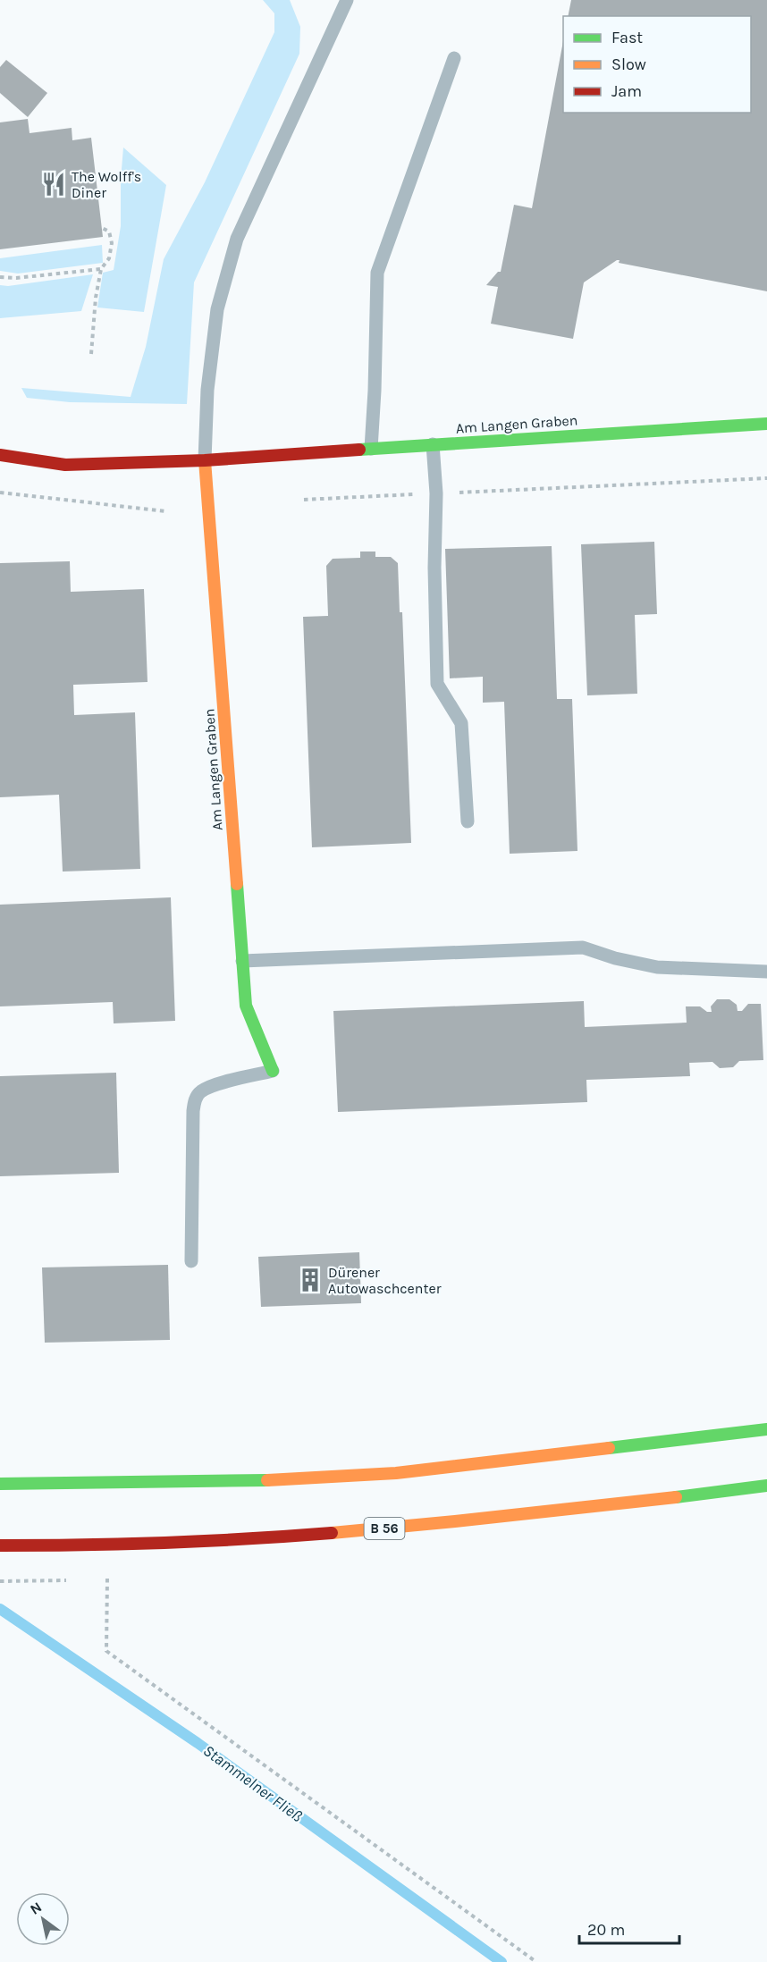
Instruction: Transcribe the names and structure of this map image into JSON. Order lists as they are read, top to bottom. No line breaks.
{"streets":{"main road":["Am Langen Graben","B 56"]},"water":["Stammelner Fließ"],"places":{"restaurant":["The Wolff's Diner"],"building":["Dürener Autowaschcenter"]},"legend":["Fast","Slow","Jam"],"scale_bar":"20 m","north":"top left"}
